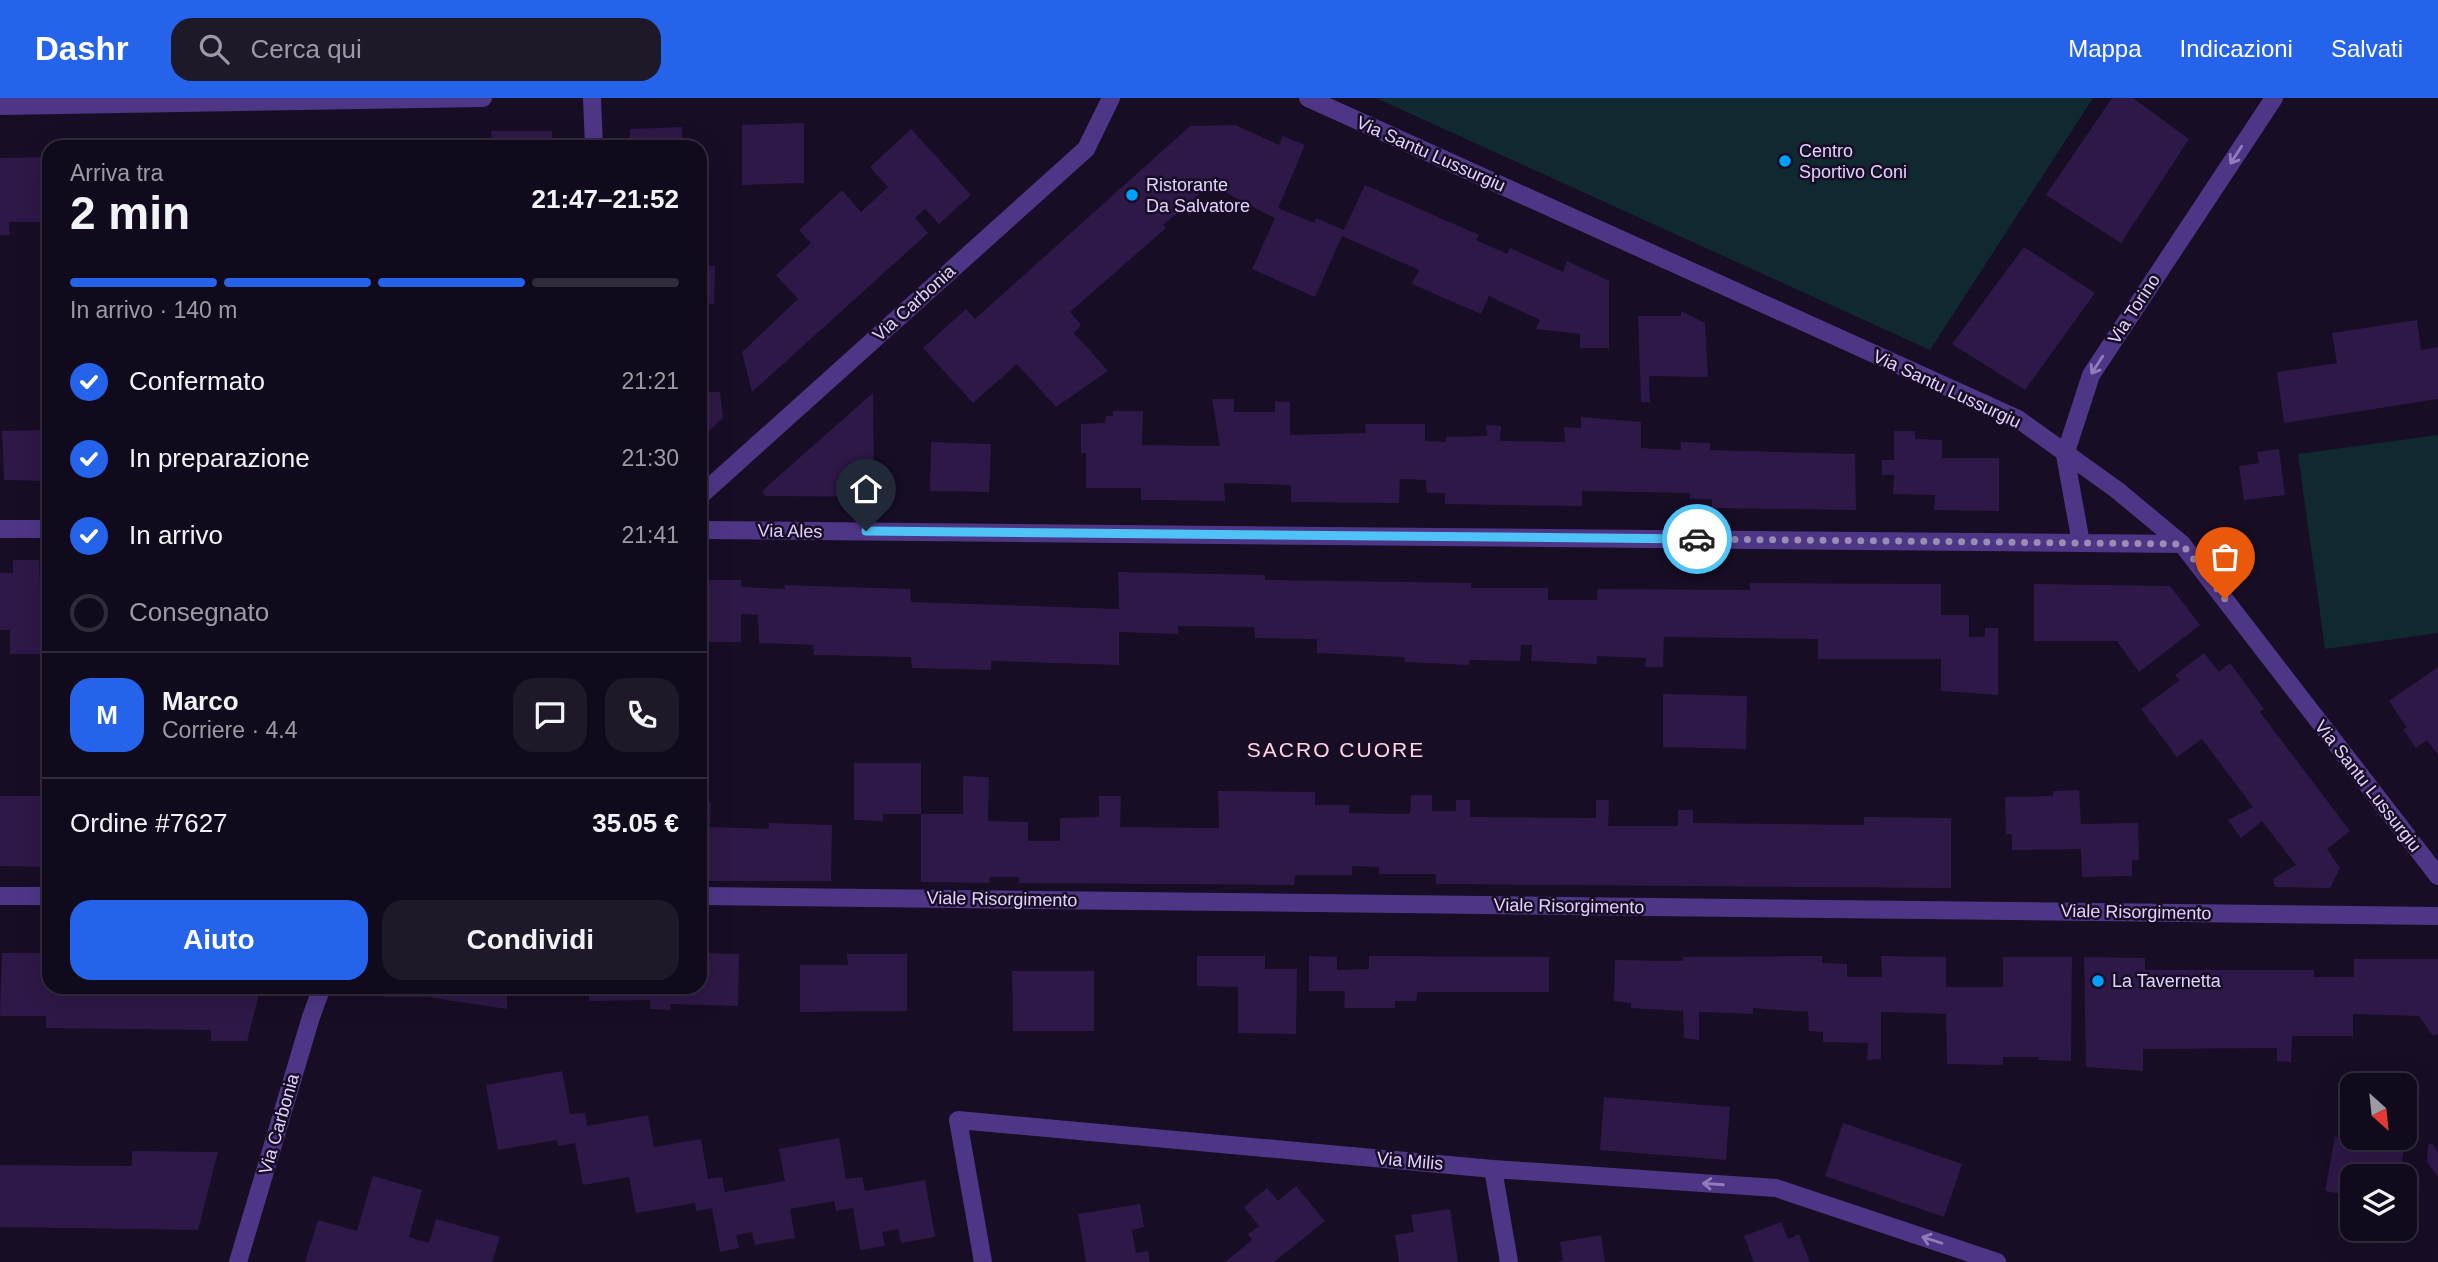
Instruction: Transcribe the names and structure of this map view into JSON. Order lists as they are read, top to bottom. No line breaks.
{"streets":{"street":["Via Santu Lussurgiu","Via Carbonia","Via Torino","Via Ales","Viale Risorgimento","Via Milis"]},"crossings":[["Via Santu Lussurgiu","Via Torino"],["Via Santu Lussurgiu","Via Ales"],["Via Torino","Via Ales"]],"one_way":["Via Torino","Via Milis"],"districts":["SACRO CUORE"],"places":["Centro Sportivo Coni","Ristorante Da Salvatore","La Tavernetta"],"north":"bottom right","page":{"header":"Dashr","search":"Cerca qui","nav":["Mappa","Indicazioni","Salvati"],"heading":["2 min","Arriva tra","21:47–21:52"],"panel":["Marco","Corriere · 4.4","Ordine #7627","35.05 €"],"bar":"In arrivo · 140 m","list":[["Confermato","21:21"],["In preparazione","21:30"],["In arrivo","21:41"],"Consegnato"],"round":"M","buttons":["Aiuto","Condividi"]}}
